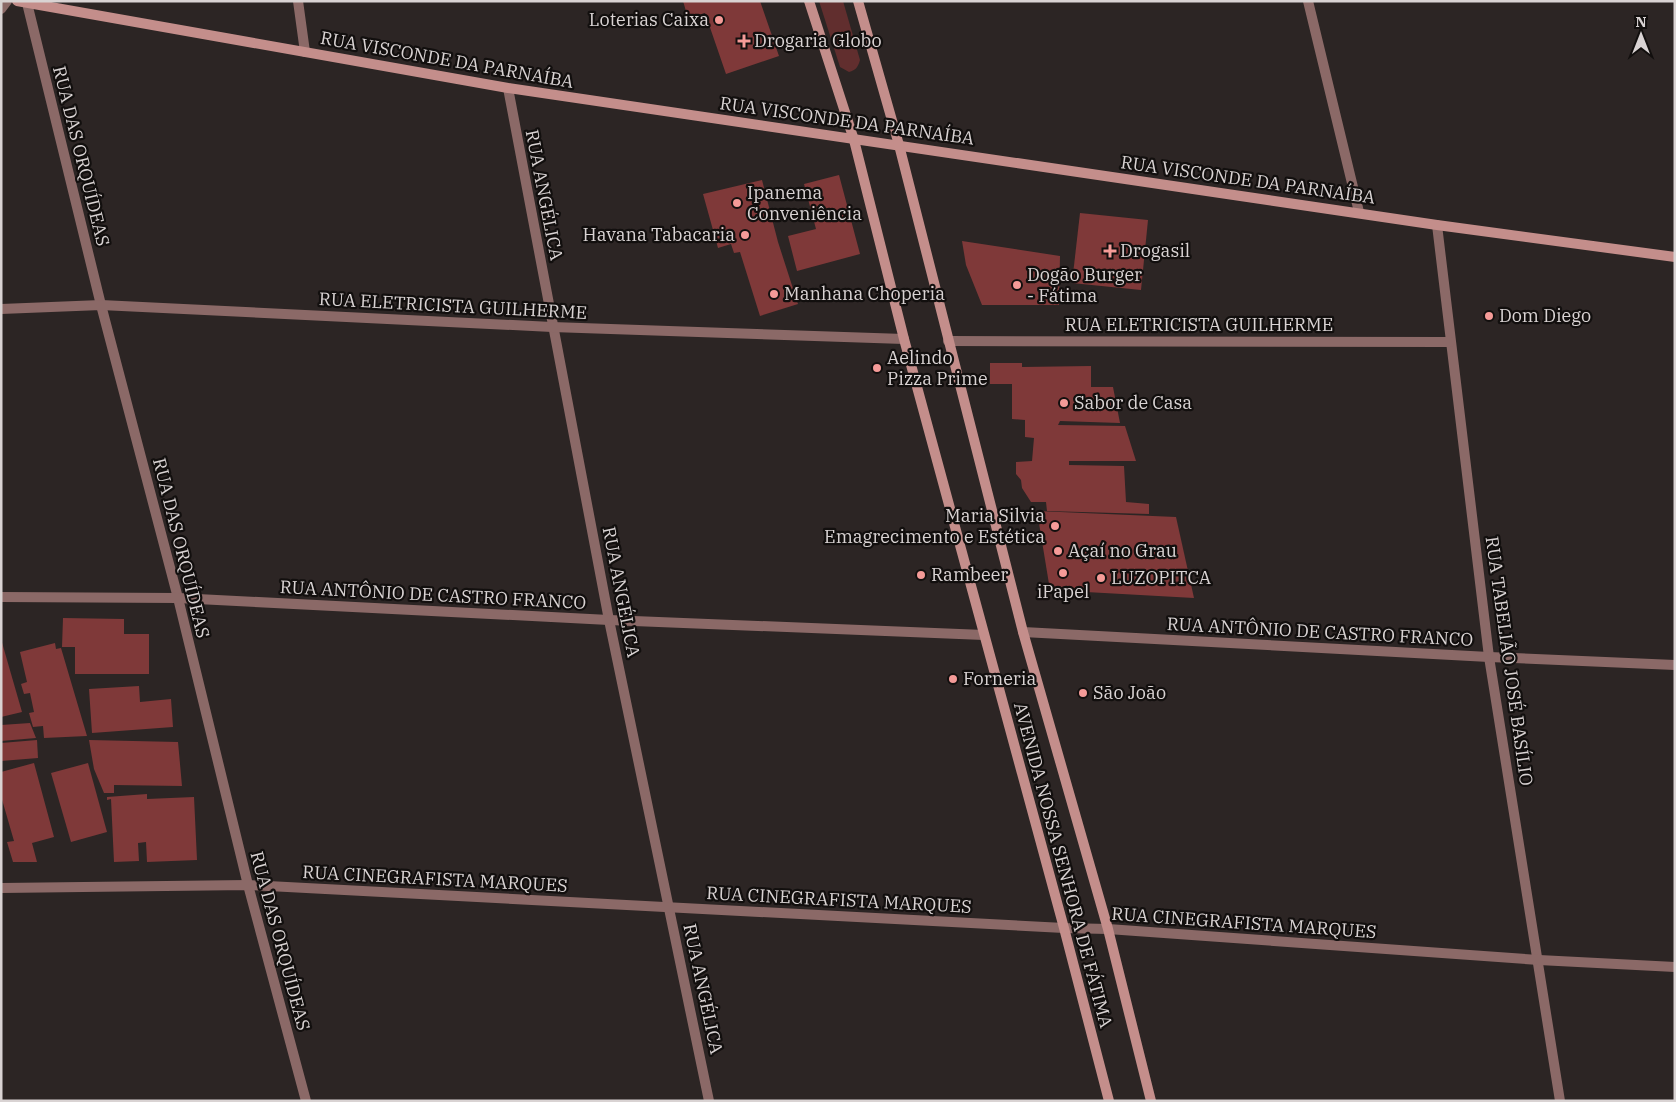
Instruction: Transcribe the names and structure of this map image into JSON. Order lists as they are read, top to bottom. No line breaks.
{"streets":{"main road":["RUA VISCONDE DA PARNAÍBA","AVENIDA NOSSA SENHORA DE FÁTIMA"],"street":["RUA DAS ORQUÍDEAS","RUA ANGÉLICA","RUA ELETRICISTA GUILHERME","RUA ANTÔNIO DE CASTRO FRANCO","RUA TABELIÃO JOSÉ BASÍLIO","RUA CINEGRAFISTA MARQUES"]},"crossings":[["RUA VISCONDE DA PARNAÍBA","RUA DAS ORQUÍDEAS"],["RUA VISCONDE DA PARNAÍBA","RUA ANGÉLICA"],["RUA VISCONDE DA PARNAÍBA","RUA TABELIÃO JOSÉ BASÍLIO"],["RUA VISCONDE DA PARNAÍBA","AVENIDA NOSSA SENHORA DE FÁTIMA"],["RUA DAS ORQUÍDEAS","RUA ELETRICISTA GUILHERME"],["RUA DAS ORQUÍDEAS","RUA ANTÔNIO DE CASTRO FRANCO"],["RUA DAS ORQUÍDEAS","RUA CINEGRAFISTA MARQUES"],["RUA ANGÉLICA","RUA ELETRICISTA GUILHERME"],["RUA ANGÉLICA","RUA ANTÔNIO DE CASTRO FRANCO"],["RUA ANGÉLICA","RUA CINEGRAFISTA MARQUES"],["RUA ELETRICISTA GUILHERME","RUA TABELIÃO JOSÉ BASÍLIO"],["RUA ELETRICISTA GUILHERME","AVENIDA NOSSA SENHORA DE FÁTIMA"],["RUA ANTÔNIO DE CASTRO FRANCO","RUA TABELIÃO JOSÉ BASÍLIO"],["RUA ANTÔNIO DE CASTRO FRANCO","AVENIDA NOSSA SENHORA DE FÁTIMA"],["RUA TABELIÃO JOSÉ BASÍLIO","RUA CINEGRAFISTA MARQUES"],["AVENIDA NOSSA SENHORA DE FÁTIMA","RUA CINEGRAFISTA MARQUES"]],"places":{"other":["Loterias Caixa","Ipanema Conveniência","Havana Tabacaria","Dogão Burger - Fátima","Manhana Choperia","Dom Diego","Aelindo Pizza Prime","Sabor de Casa","Maria Silvia Emagrecimento e Estética","Açaí no Grau","iPapel","Rambeer","LUZOPITCA","Forneria","São João"],"health":["Drogaria Globo","Drogasil"]},"north":"top"}
